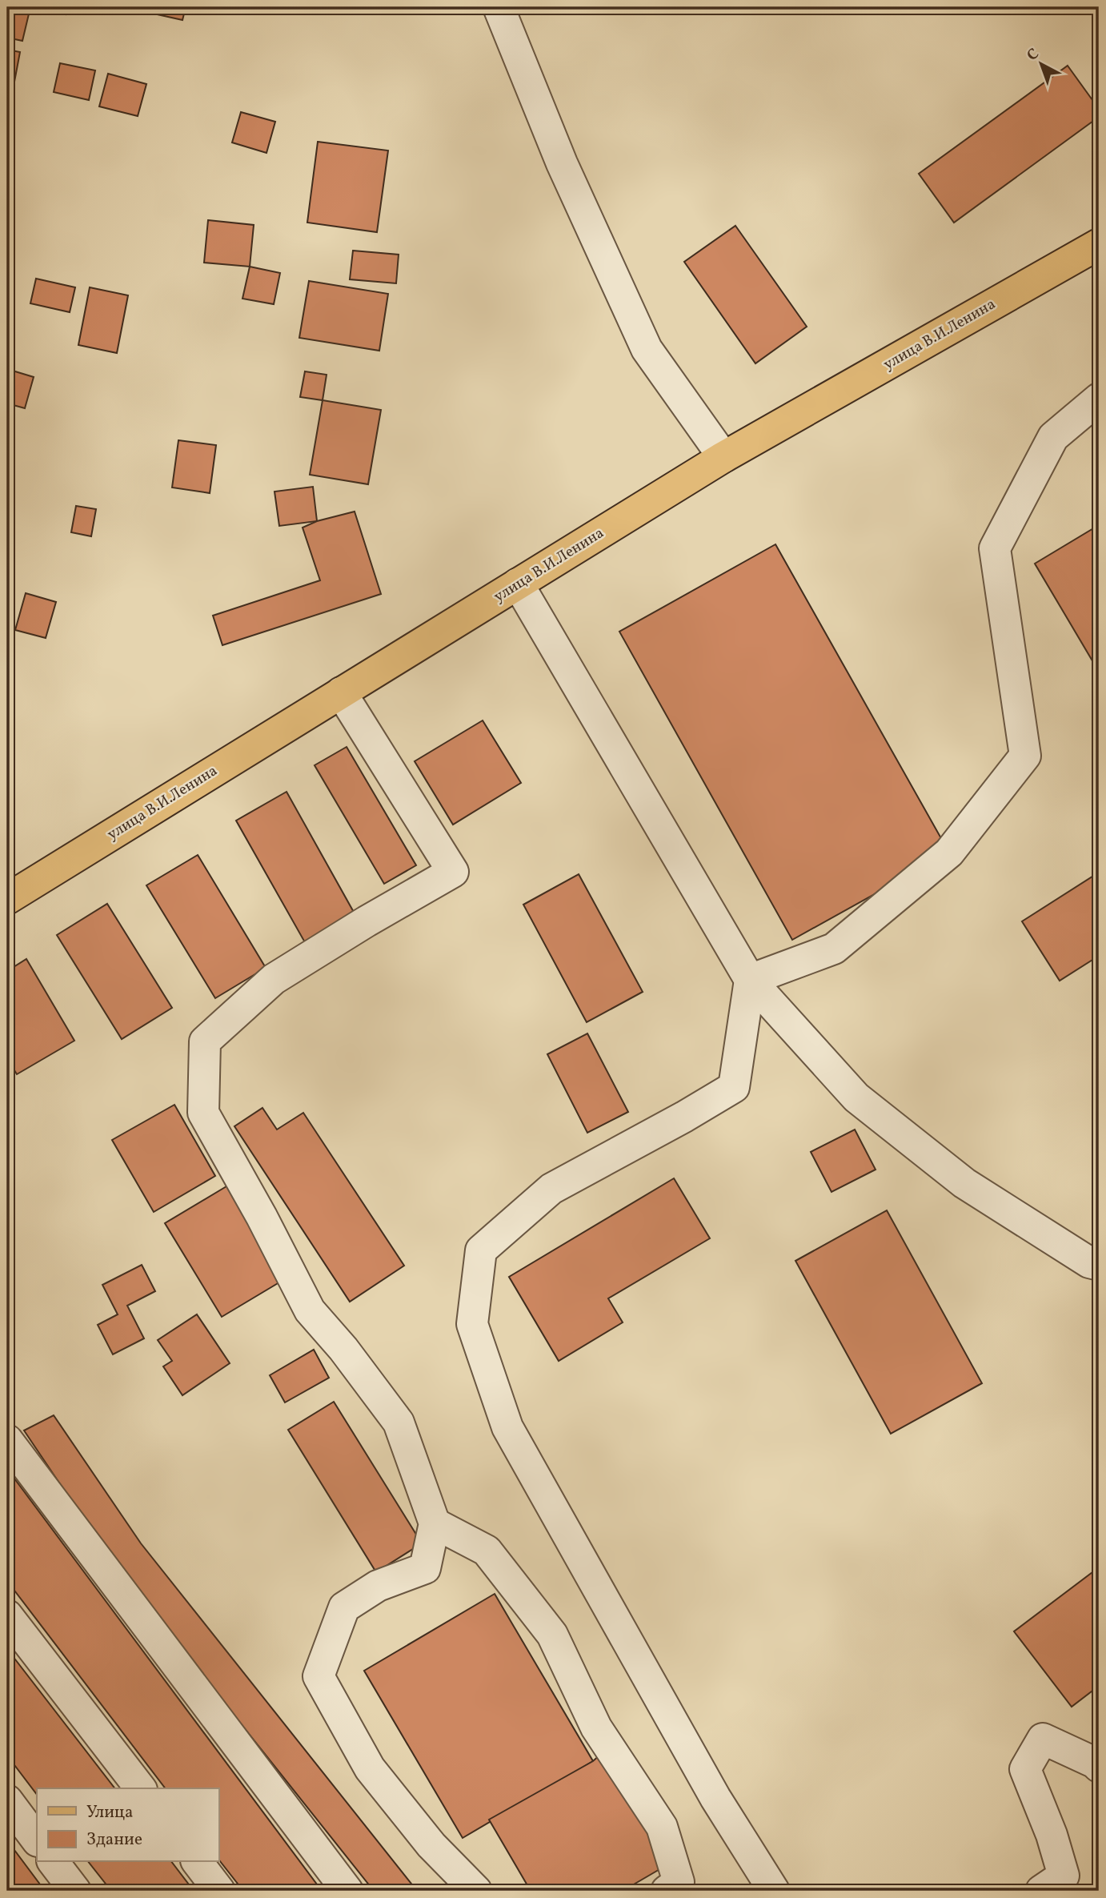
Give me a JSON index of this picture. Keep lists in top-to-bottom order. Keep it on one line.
{"streets":{"main road":["улица В.И.Ленина"]},"legend":["Улица","Здание"],"north":"top left"}
